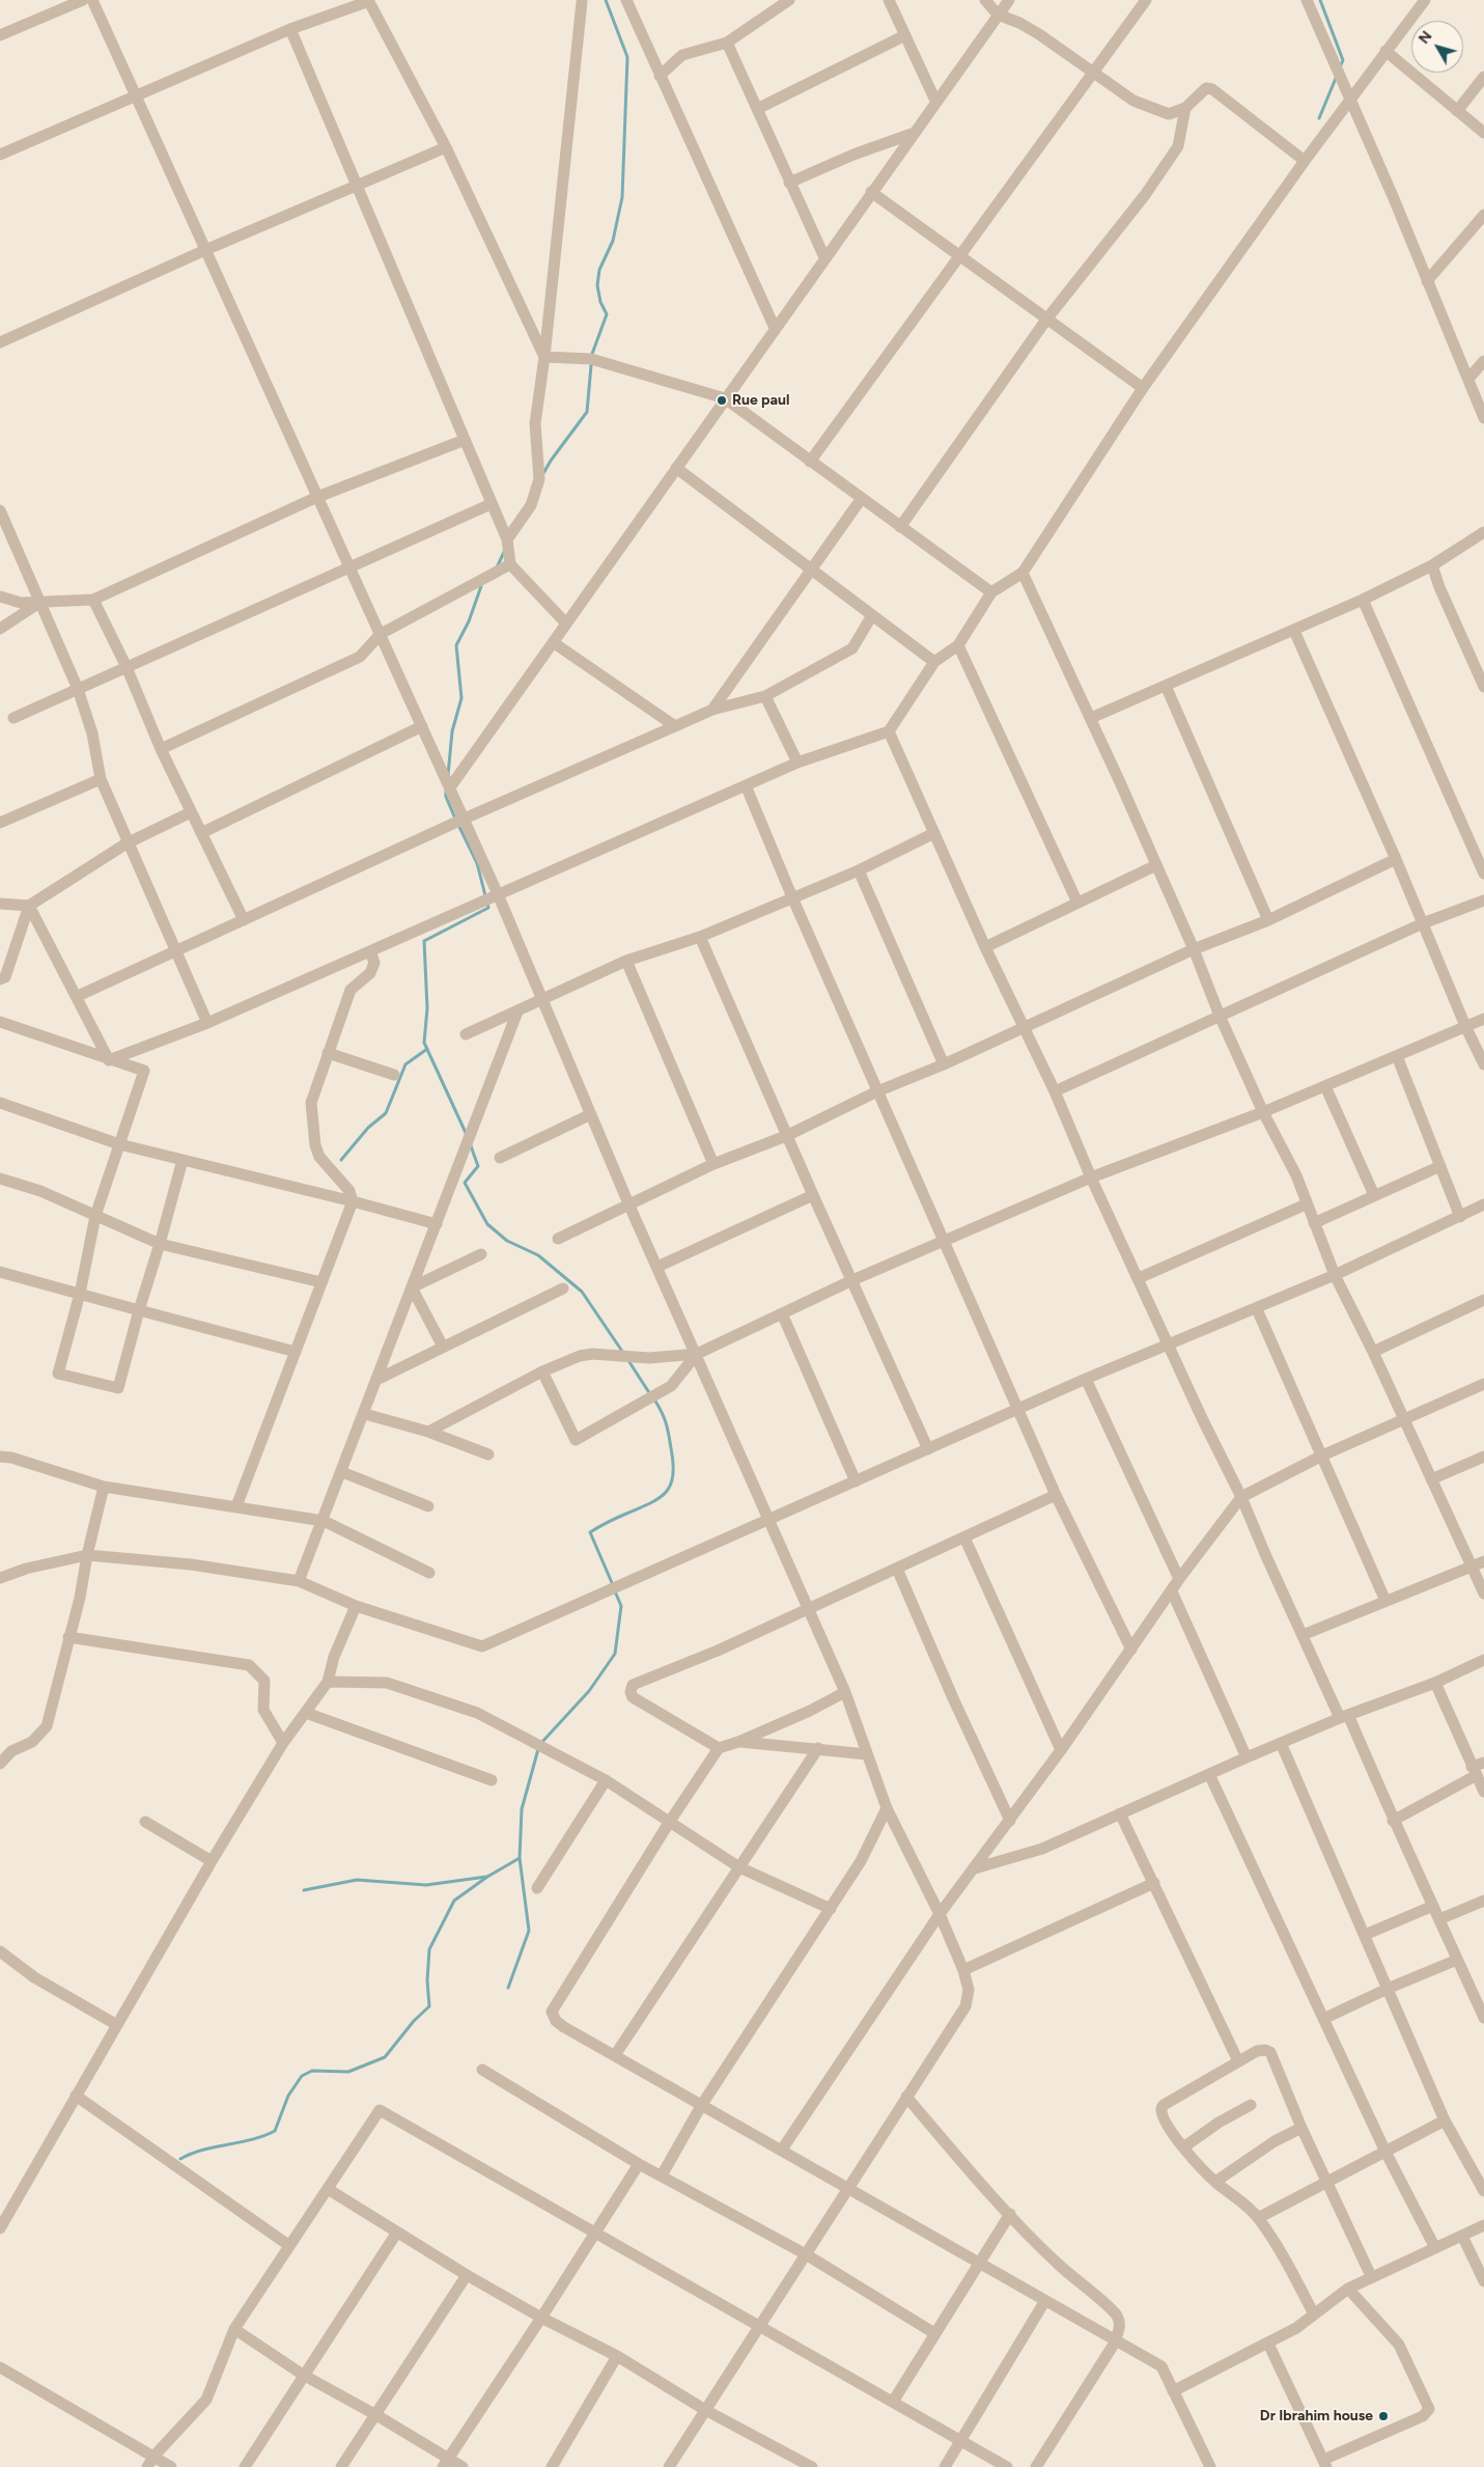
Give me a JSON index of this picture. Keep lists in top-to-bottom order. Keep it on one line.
{"places":["Rue paul","Dr Ibrahim house"],"north":"top left"}
